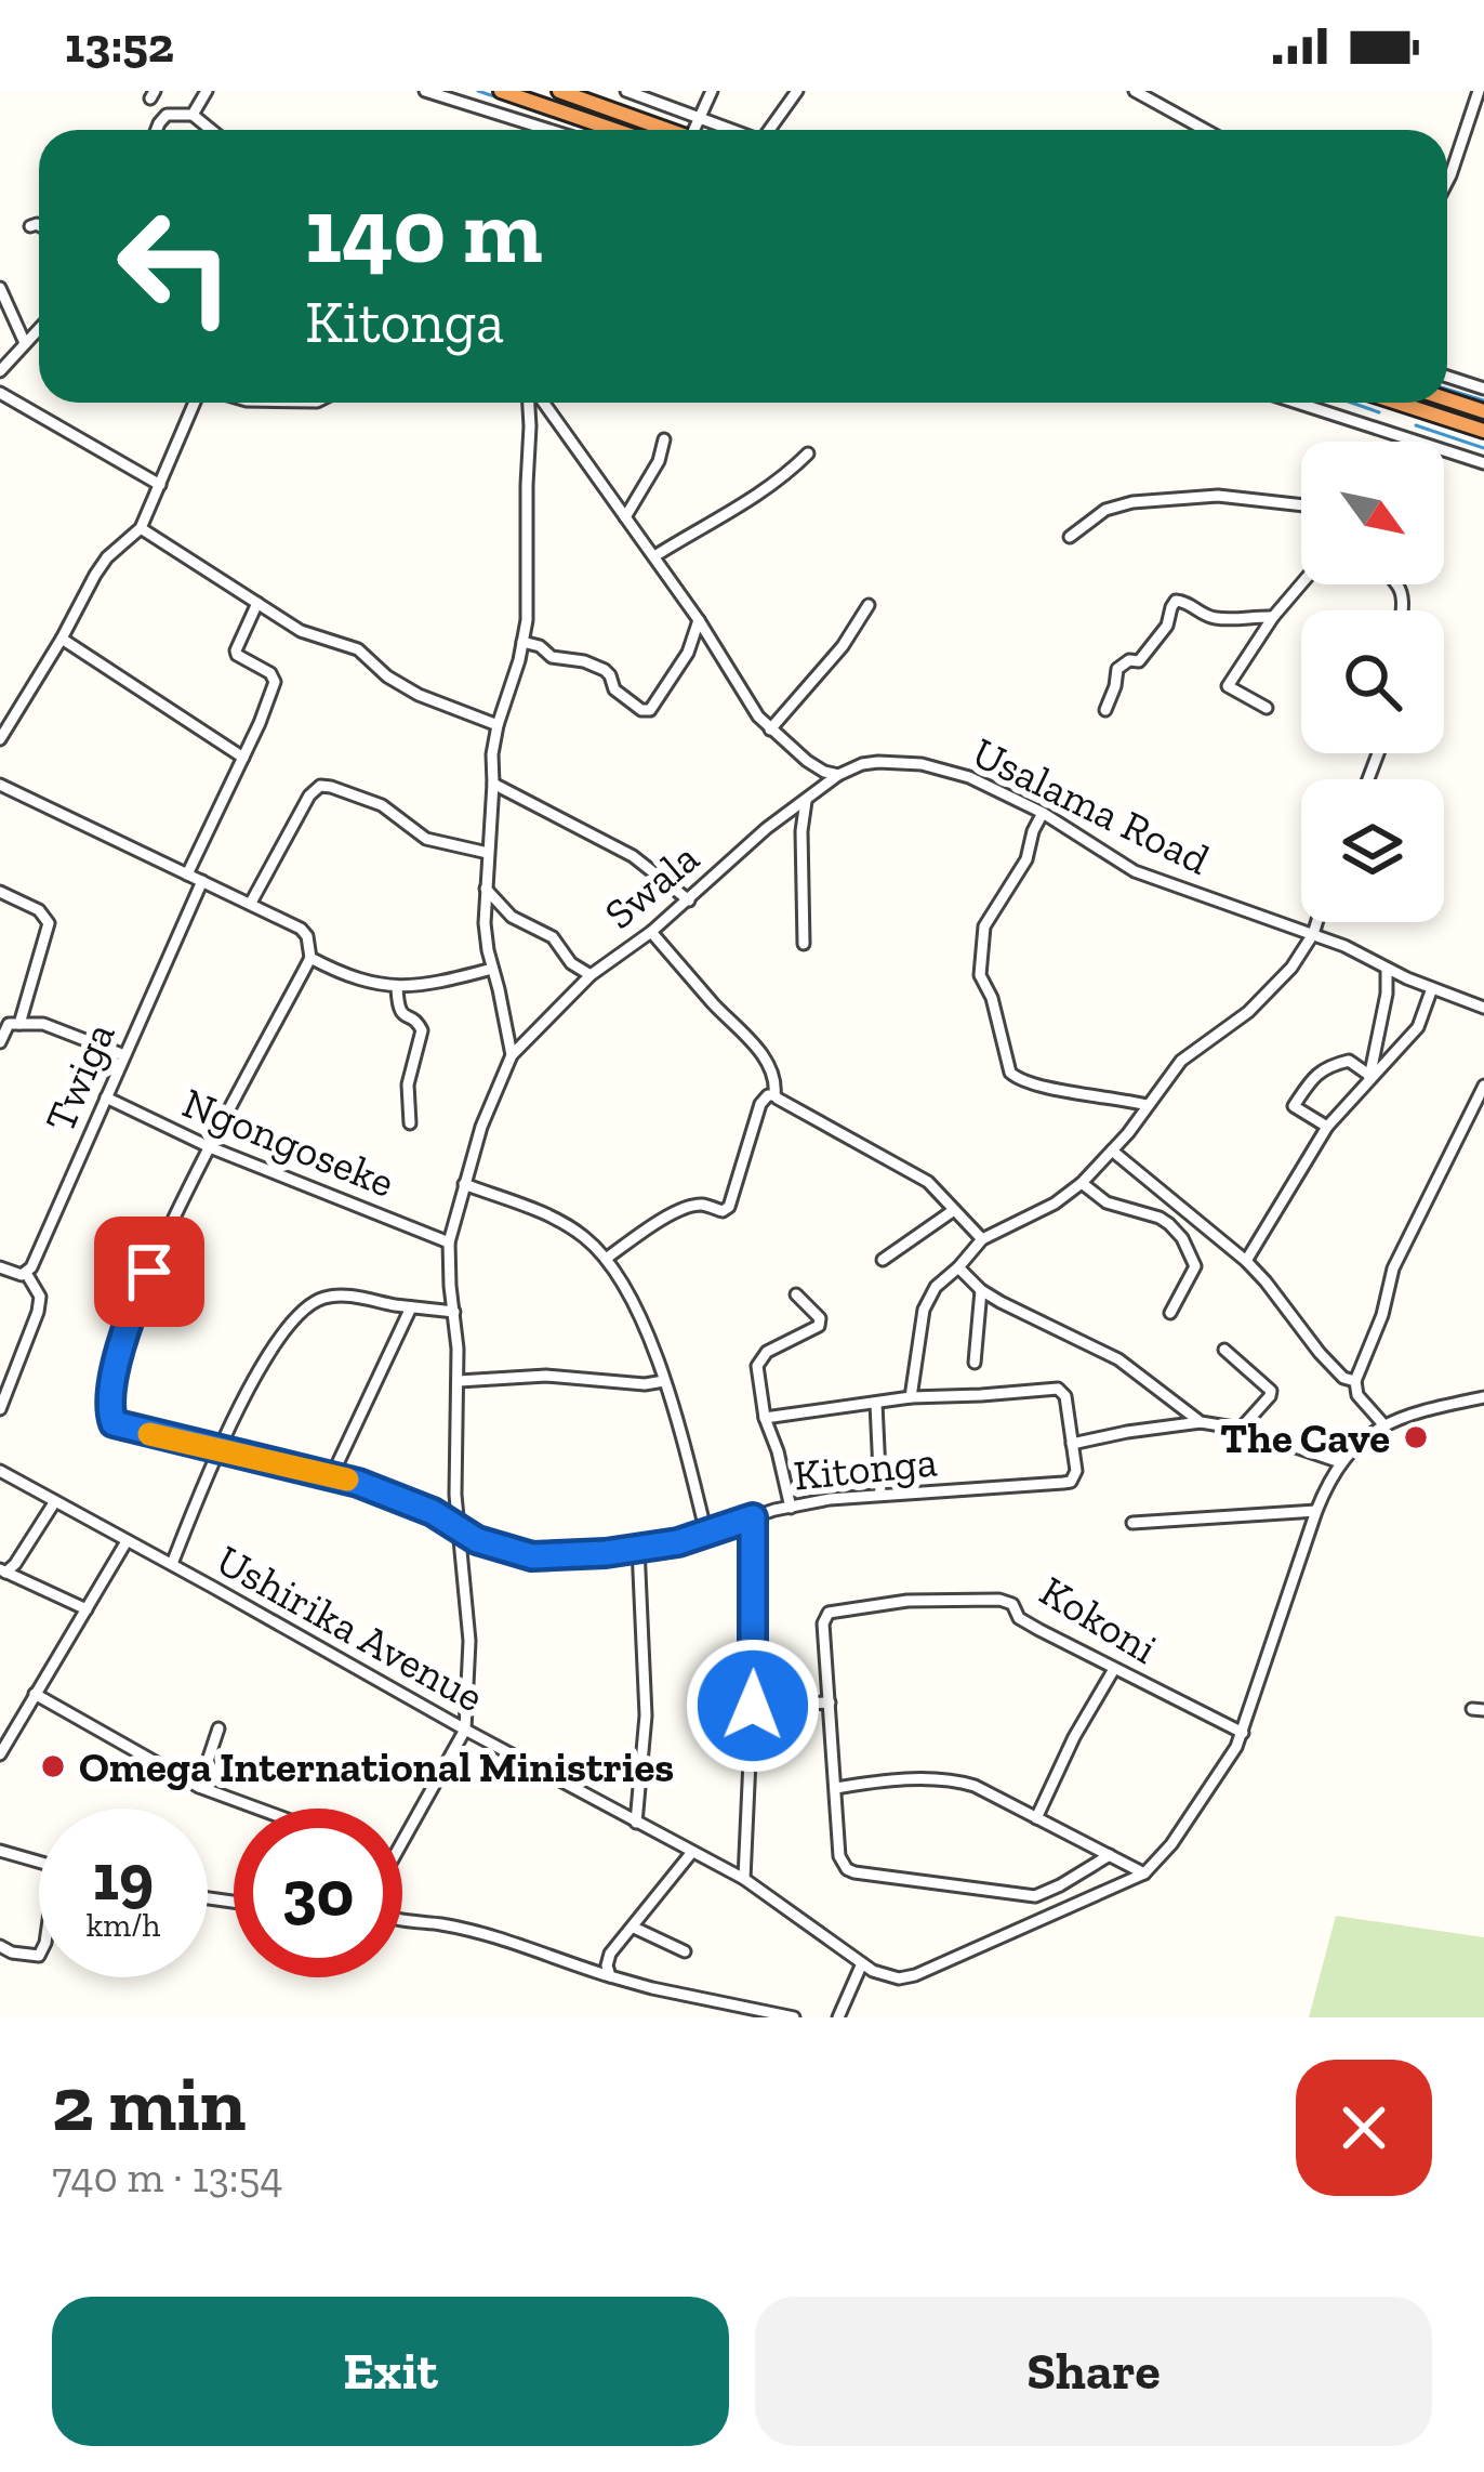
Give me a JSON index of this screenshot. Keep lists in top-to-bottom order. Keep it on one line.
{"streets":{"street":["Usalama Road","Swala","Twiga","Ngongoseke","Kitonga","Kokoni","Ushirika Avenue"]},"crossings":[["Usalama Road","Swala"],["Twiga","Ngongoseke"],["Ngongoseke","Kitonga"]],"places":["The Cave","Omega International Ministries"],"north":"bottom right","page":{"status":"13:52","turn":["140 m","Kitonga"],"speed":"19 km/h","limit":"30","heading":["2 min","740 m · 13:54"],"buttons":["Exit","Share"]}}
